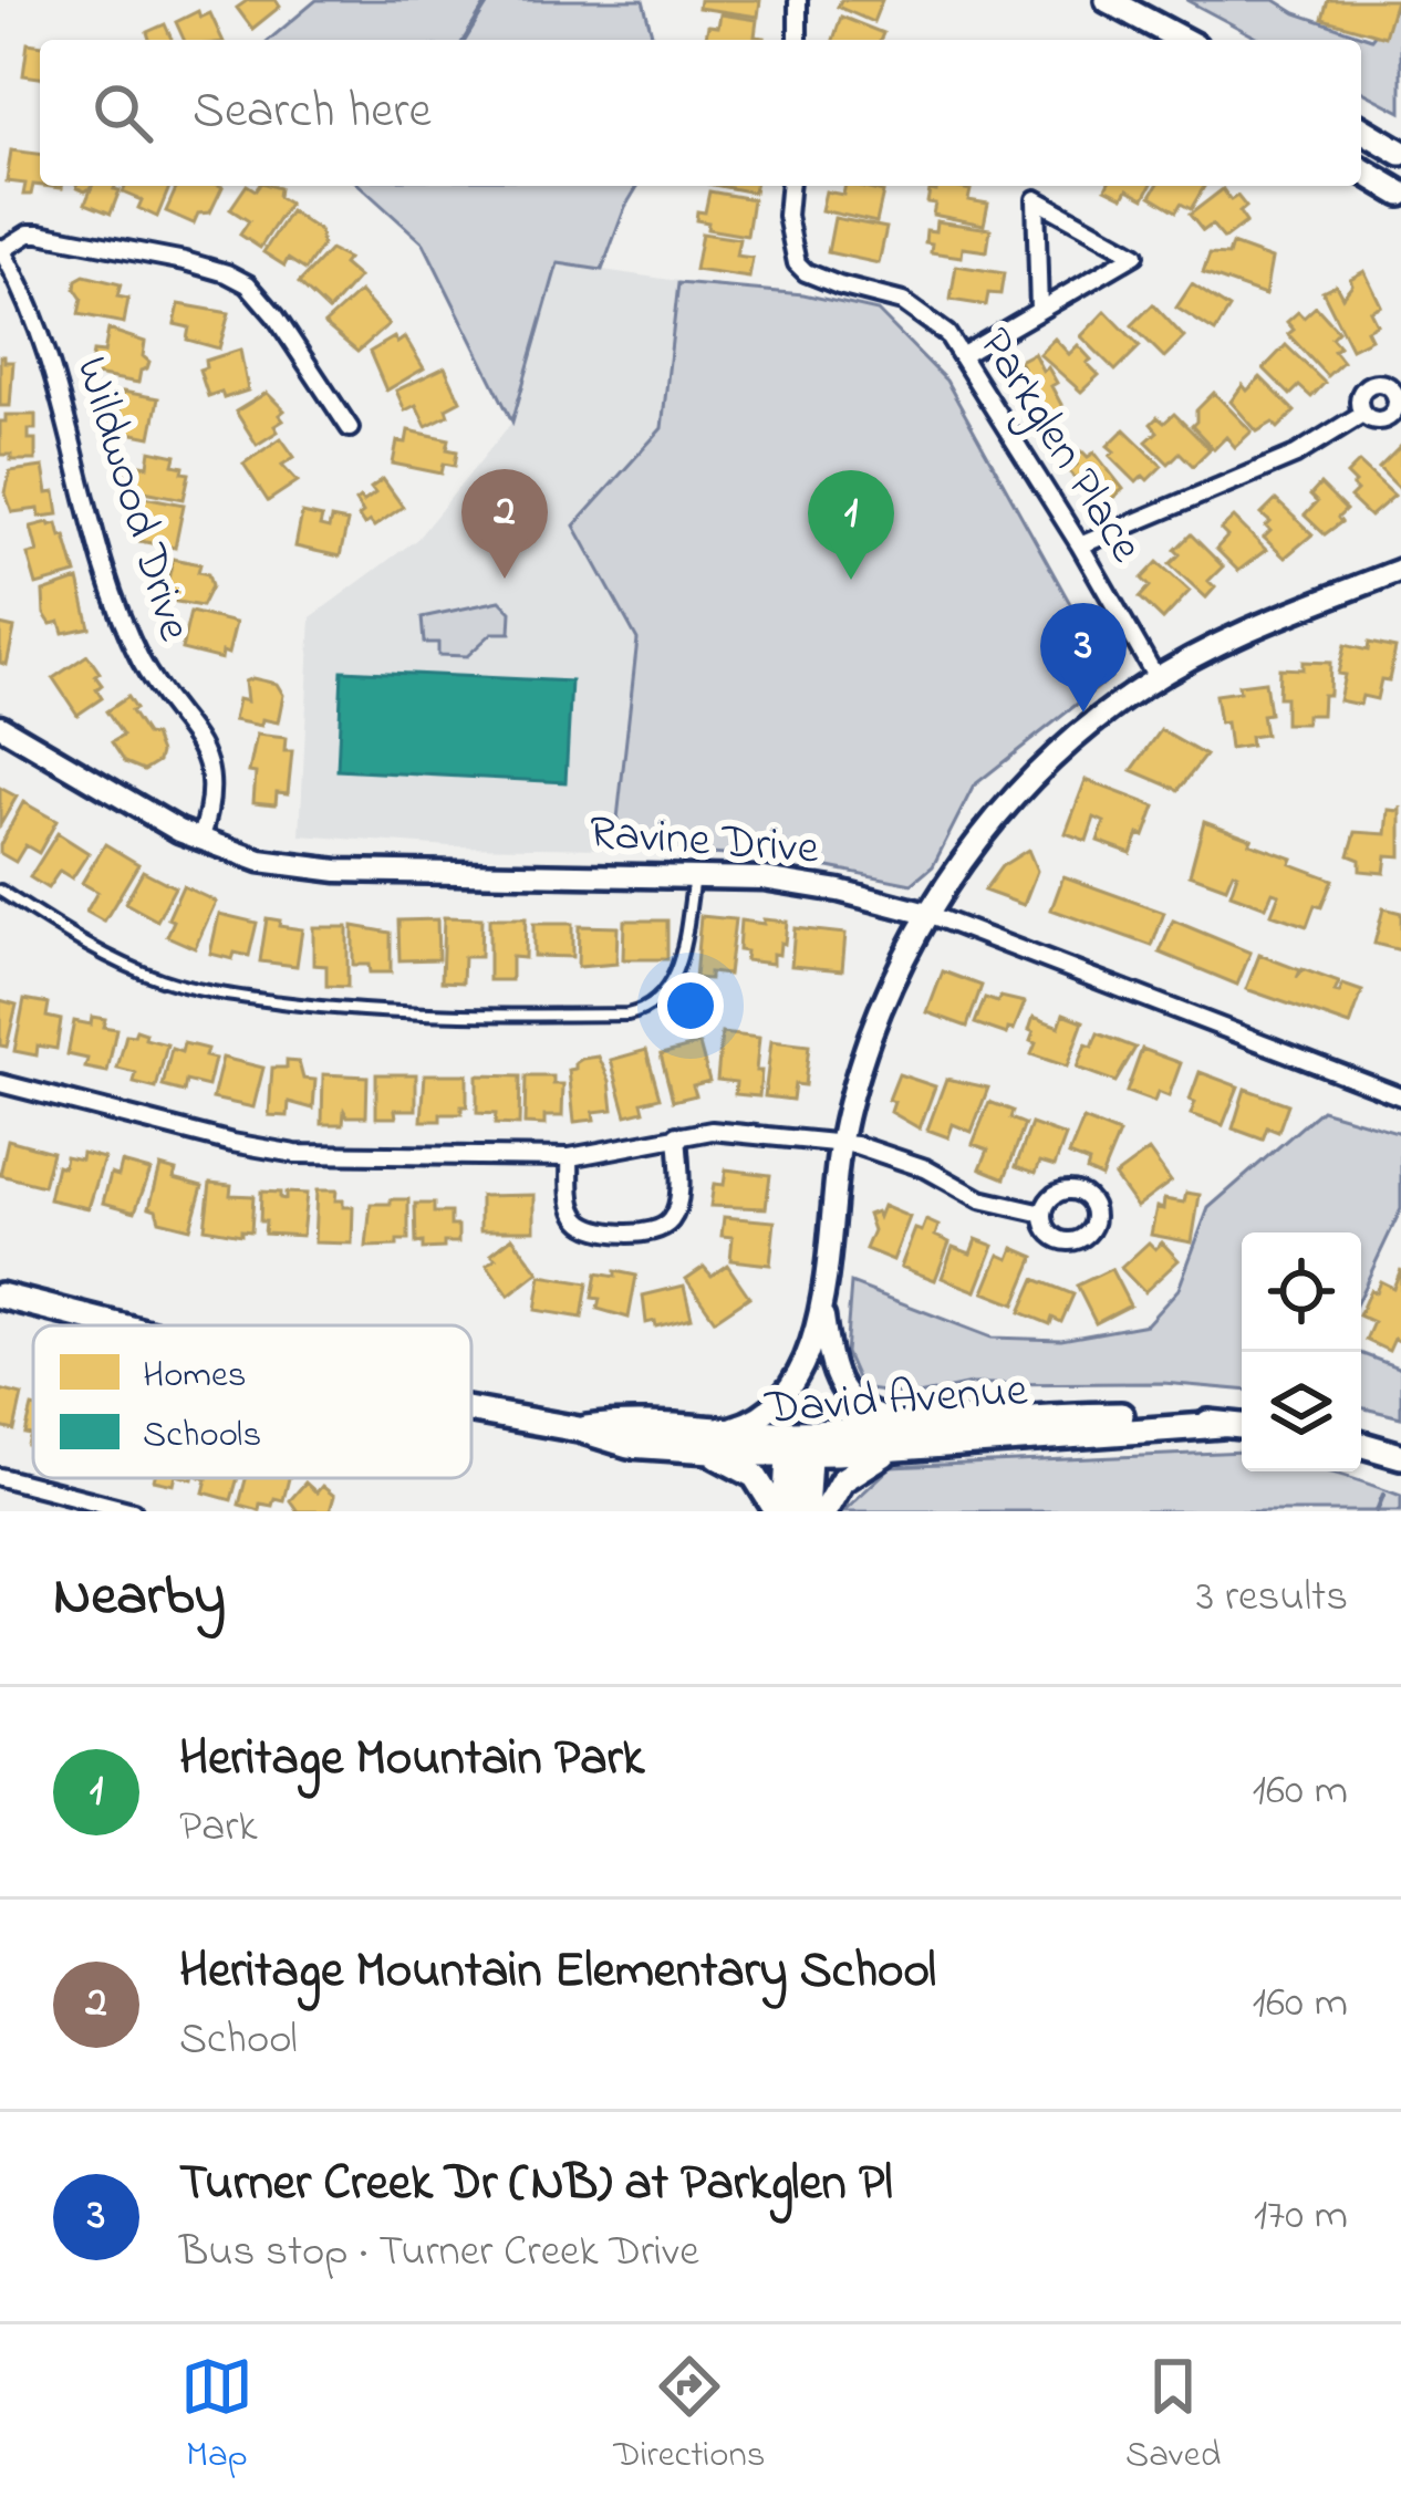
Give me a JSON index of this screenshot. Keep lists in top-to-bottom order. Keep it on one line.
{"streets":{"main road":["David Avenue"],"street":["Parkglen Place","Wildwood Drive","Ravine Drive"]},"crossings":[["Wildwood Drive","Ravine Drive"]],"legend":["Homes","Schools"],"page":{"search":"Search here","pins":["2","1","3"],"heading":["Nearby","3 results"],"list":[{"mark":"1","name":"Heritage Mountain Park","note":"Park","value":"160 m"},{"mark":"2","name":"Heritage Mountain Elementary School","note":"School","value":"160 m"},{"mark":"3","name":"Turner Creek Dr (NB) at Parkglen Pl","note":"Bus stop · Turner Creek Drive","value":"170 m"}],"nav":["Map","Directions","Saved"]}}
